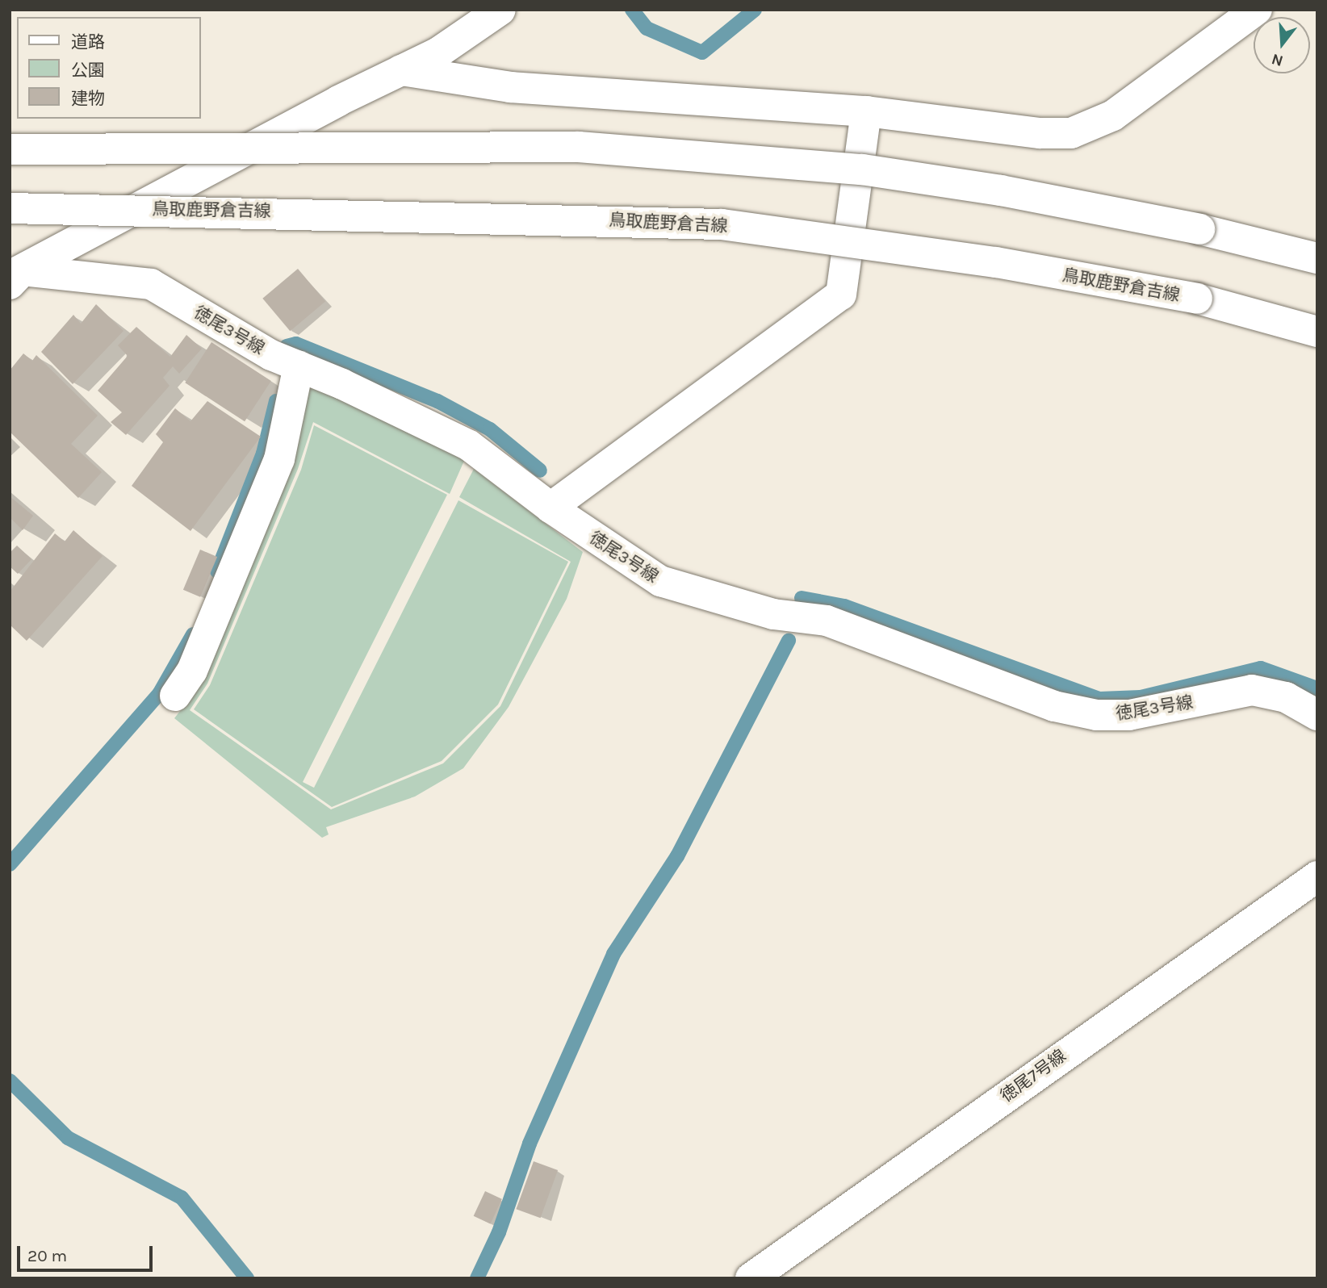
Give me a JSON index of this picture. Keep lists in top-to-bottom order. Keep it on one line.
{"streets":{"street":["鳥取鹿野倉吉線","徳尾3号線","徳尾7号線"]},"legend":["道路","公園","建物"],"scale_bar":"20 m","north":"bottom"}
